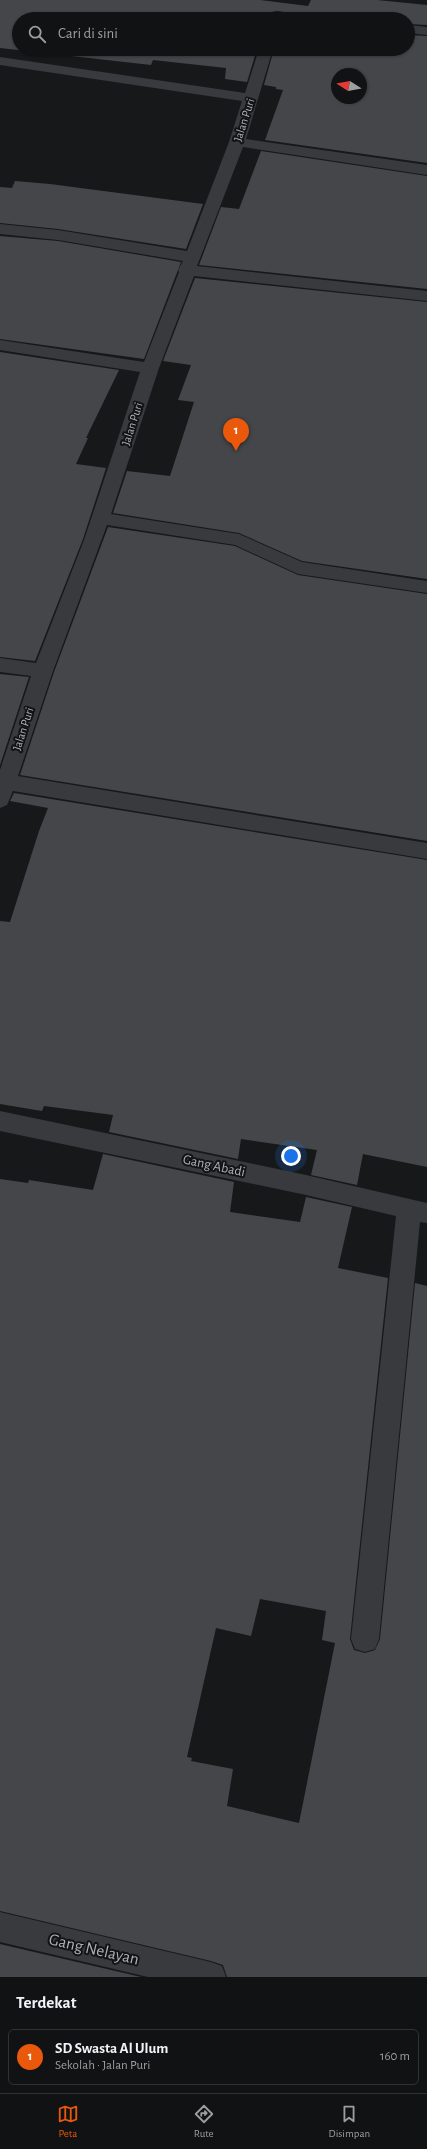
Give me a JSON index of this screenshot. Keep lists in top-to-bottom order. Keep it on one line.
{"streets":{"street":["Jalan Puri","Gang Abadi","Gang Nelayan"]},"north":"left","page":{"search":"Cari di sini","pins":"1","heading":"Terdekat","list":[{"mark":"1","name":"SD Swasta Al Ulum","note":"Sekolah · Jalan Puri","value":"160 m"}],"nav":["Peta","Rute","Disimpan"]}}
